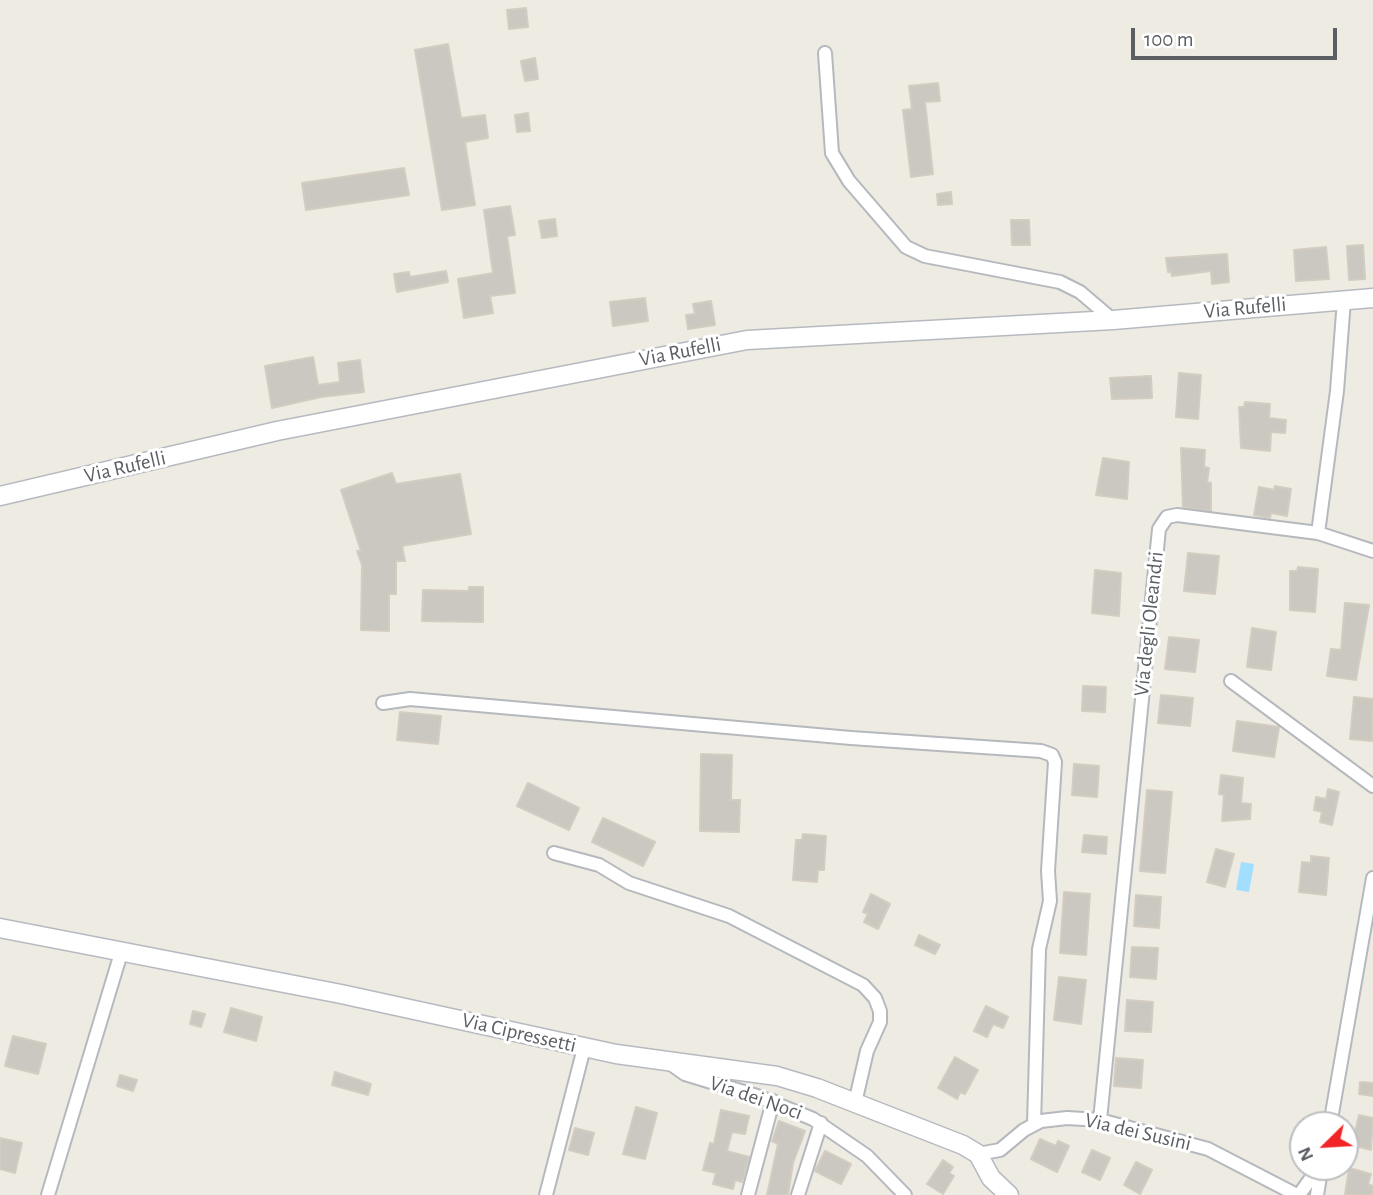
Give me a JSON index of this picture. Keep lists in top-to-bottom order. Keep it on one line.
{"streets":{"street":["Via Rufelli","Via degli Oleandri","Via Cipressetti","Via dei Noci","Via dei Susini"]},"crossings":[["Via degli Oleandri","Via dei Susini"],["Via Cipressetti","Via dei Noci"],["Via Cipressetti","Via dei Susini"]],"scale_bar":"100 m","north":"bottom left"}
